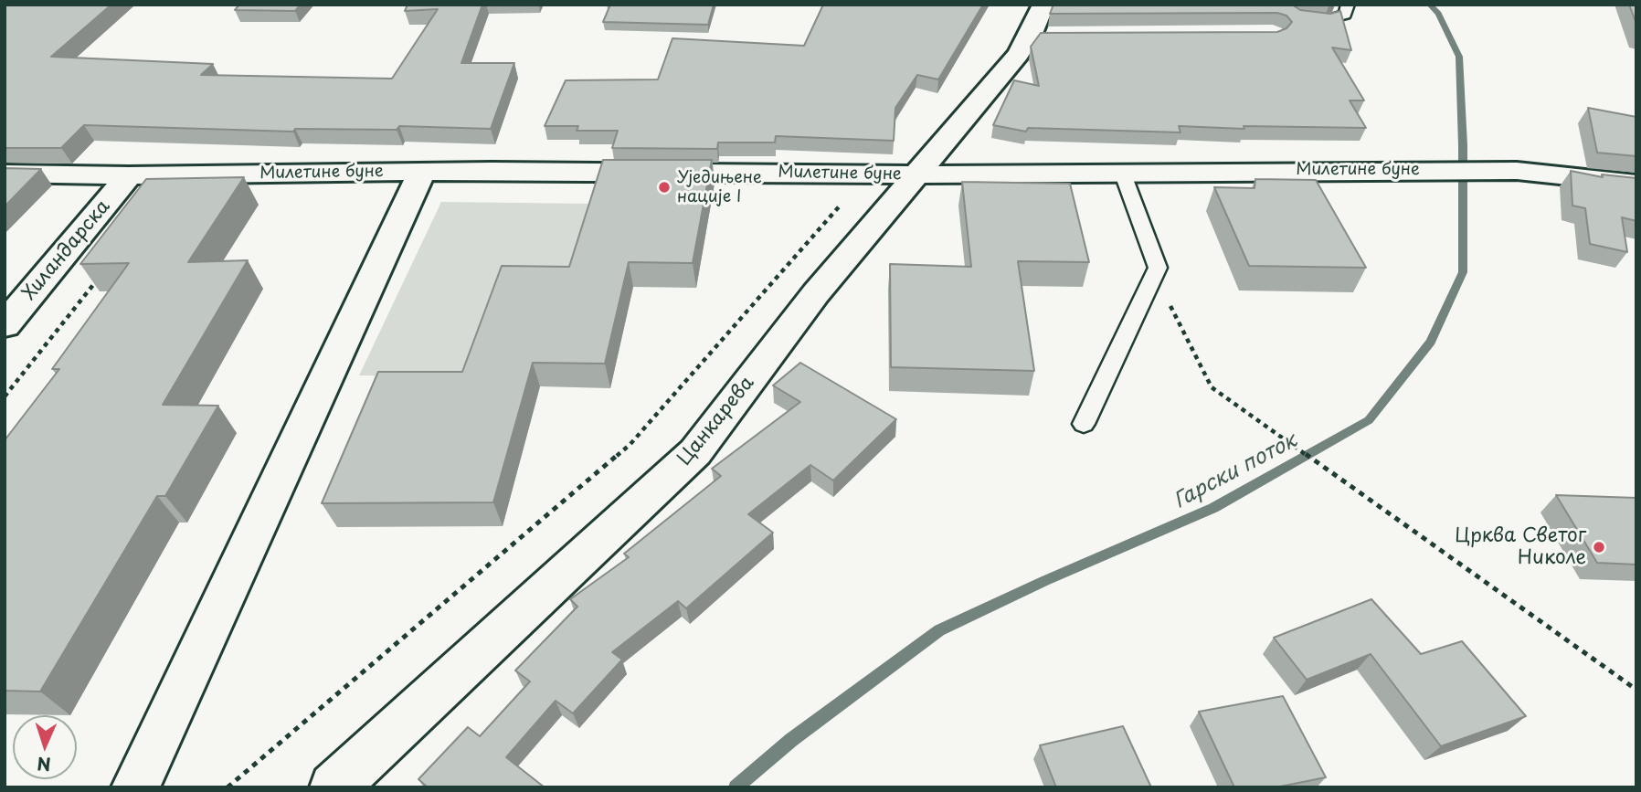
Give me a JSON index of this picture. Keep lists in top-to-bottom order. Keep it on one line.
{"streets":{"street":["Милетине буне","Хиландарска","Цанкарева"]},"crossings":[["Милетине буне","Хиландарска"],["Милетине буне","Цанкарева"]],"water":["Гарски поток"],"places":["Уједињене нације I","Црква Светог Николе"],"north":"bottom"}
